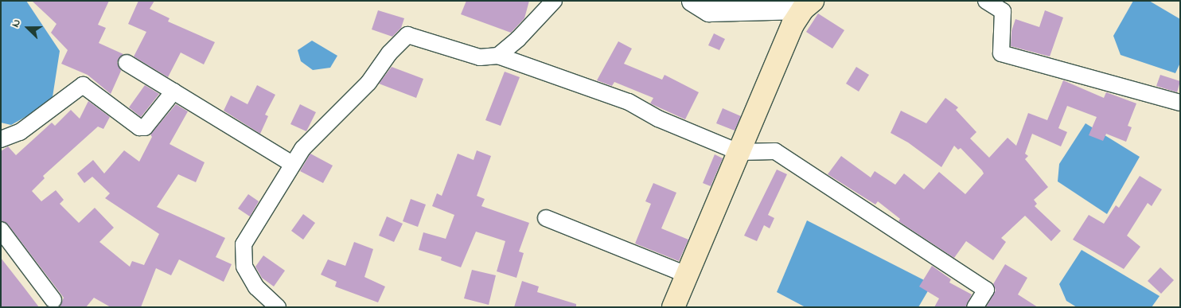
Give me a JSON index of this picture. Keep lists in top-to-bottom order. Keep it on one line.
{"north":"left"}
